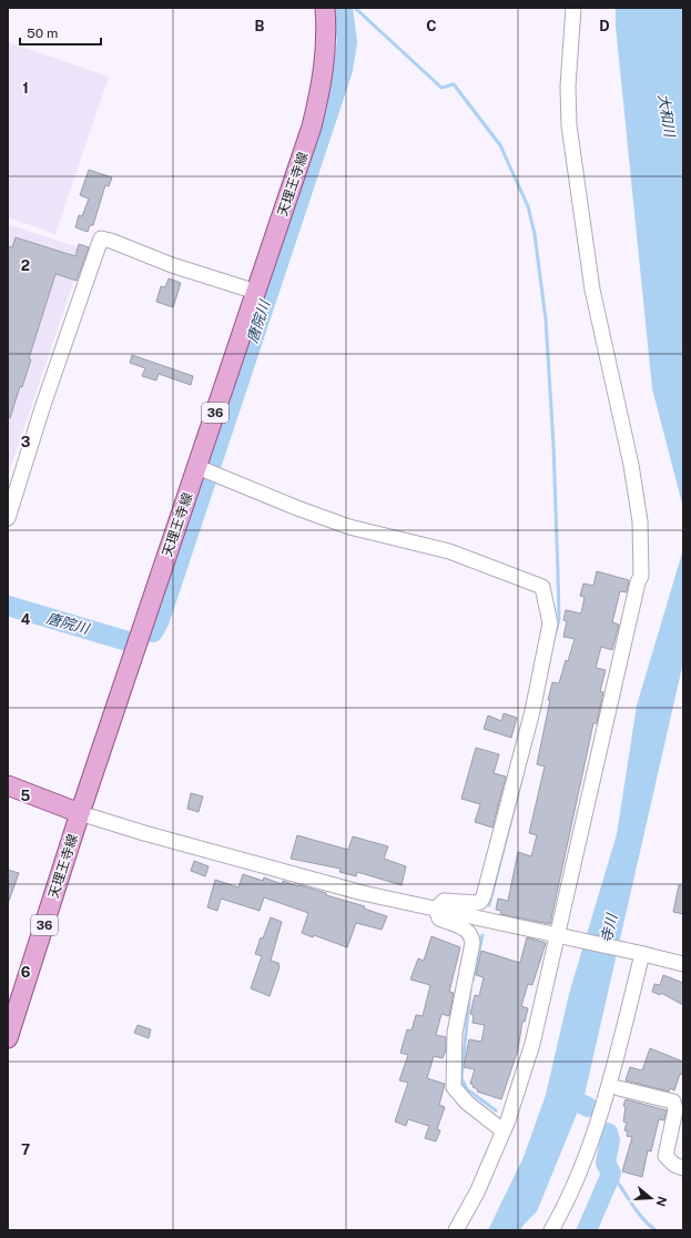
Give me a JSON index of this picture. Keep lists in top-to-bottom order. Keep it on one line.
{"streets":{"main road":["天理王寺線","36"]},"water":["大和川","唐院川","寺川"],"scale_bar":"50 m","north":"right","grid":{"columns":["B","C","D"],"rows":["1","2","3","4","5","6","7"]}}
